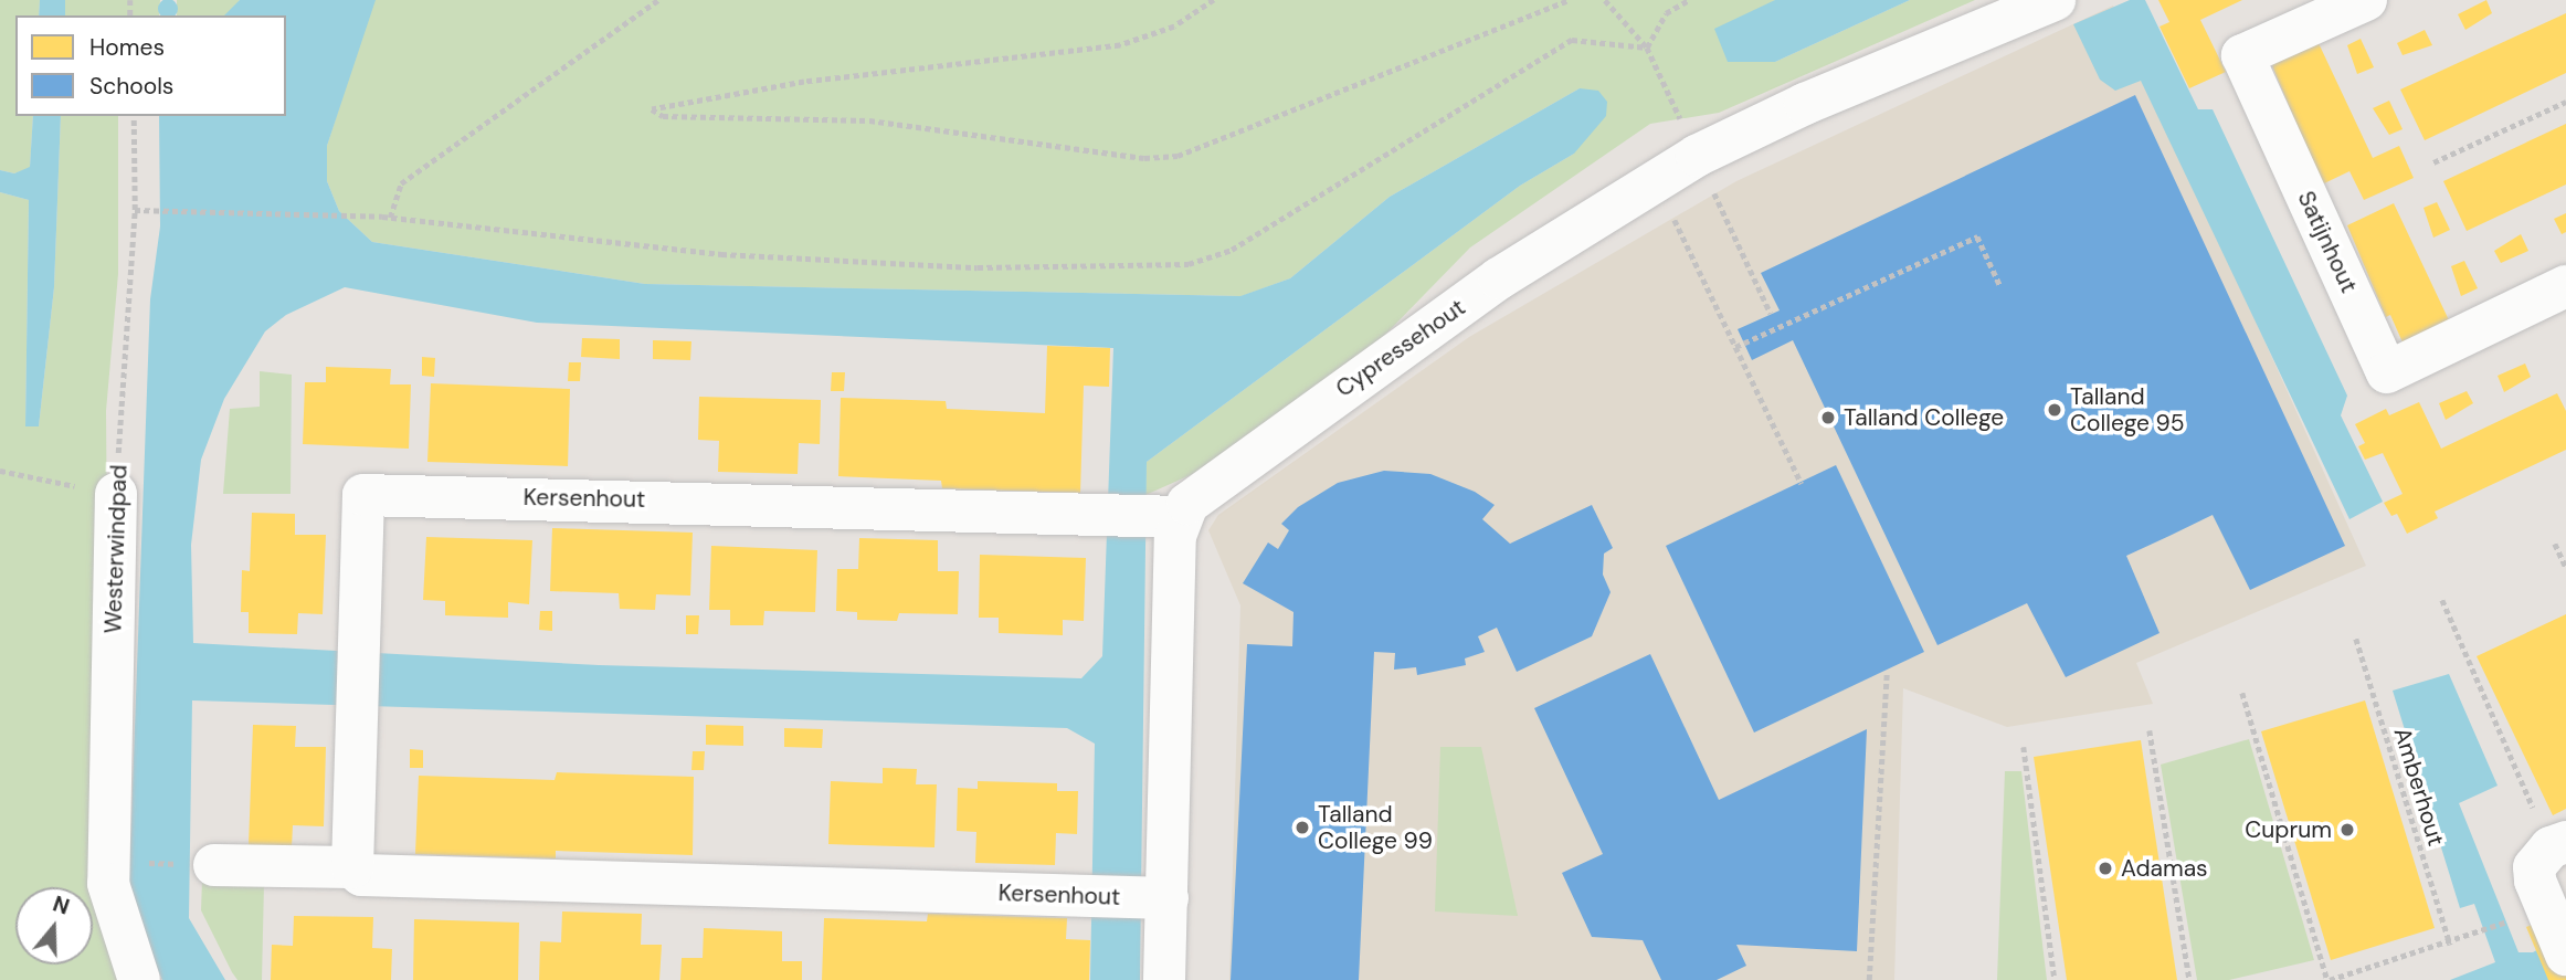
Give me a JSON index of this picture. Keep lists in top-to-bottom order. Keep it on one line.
{"streets":{"street":["Satijnhout","Cypressehout","Kersenhout","Westerwindpad"],"path":["Amberhout"]},"crossings":[["Cypressehout","Kersenhout"]],"places":["Talland College 95","Talland College","Talland College 99","Cuprum","Adamas"],"legend":["Homes","Schools"],"north":"top"}
